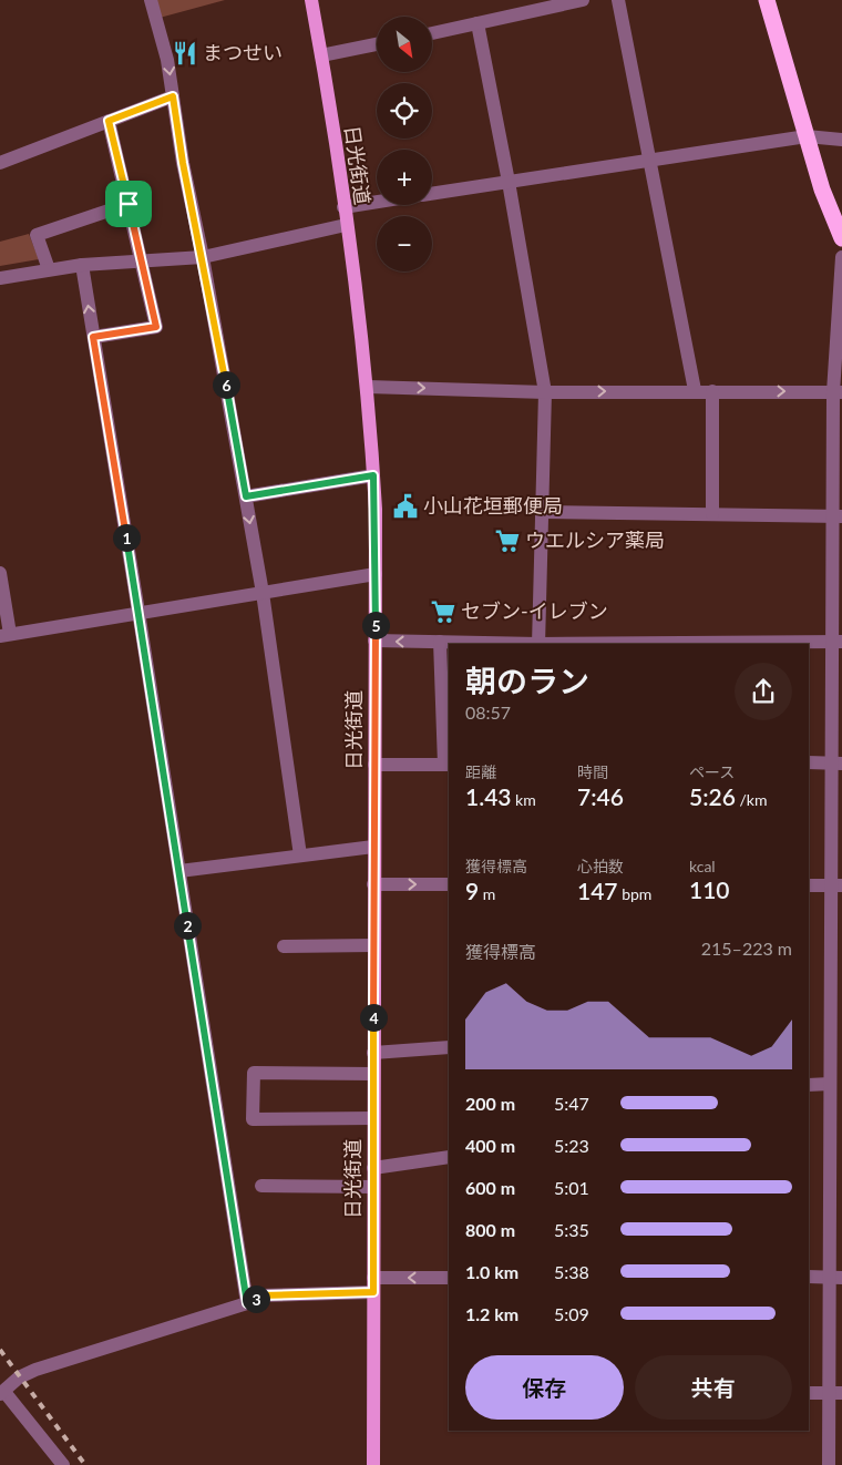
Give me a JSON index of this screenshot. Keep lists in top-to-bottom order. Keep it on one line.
{"streets":{"main road":["日光街道"]},"places":{"restaurant":["まつせい"],"public building":["小山花垣郵便局"],"supermarket":["ウエルシア薬局","セブン-イレブン"]},"north":"bottom right","page":{"map_buttons":["+","−"],"pins":["6","1","5","2","4","3"],"heading":["朝のラン","08:57"],"stats":[["距離","1.43 km"],["時間","7:46"],["ペース","5:26 /km"],["獲得標高","9 m"],["心拍数","147 bpm"],["kcal","110"]],"chart":["獲得標高","215–223 m"],"list":[{"name":"200 m","note":"5:47"},{"name":"400 m","note":"5:23"},{"name":"600 m","note":"5:01"},{"name":"800 m","note":"5:35"},{"name":"1.0 km","note":"5:38"},{"name":"1.2 km","note":"5:09"}],"buttons":["保存","共有"]}}
